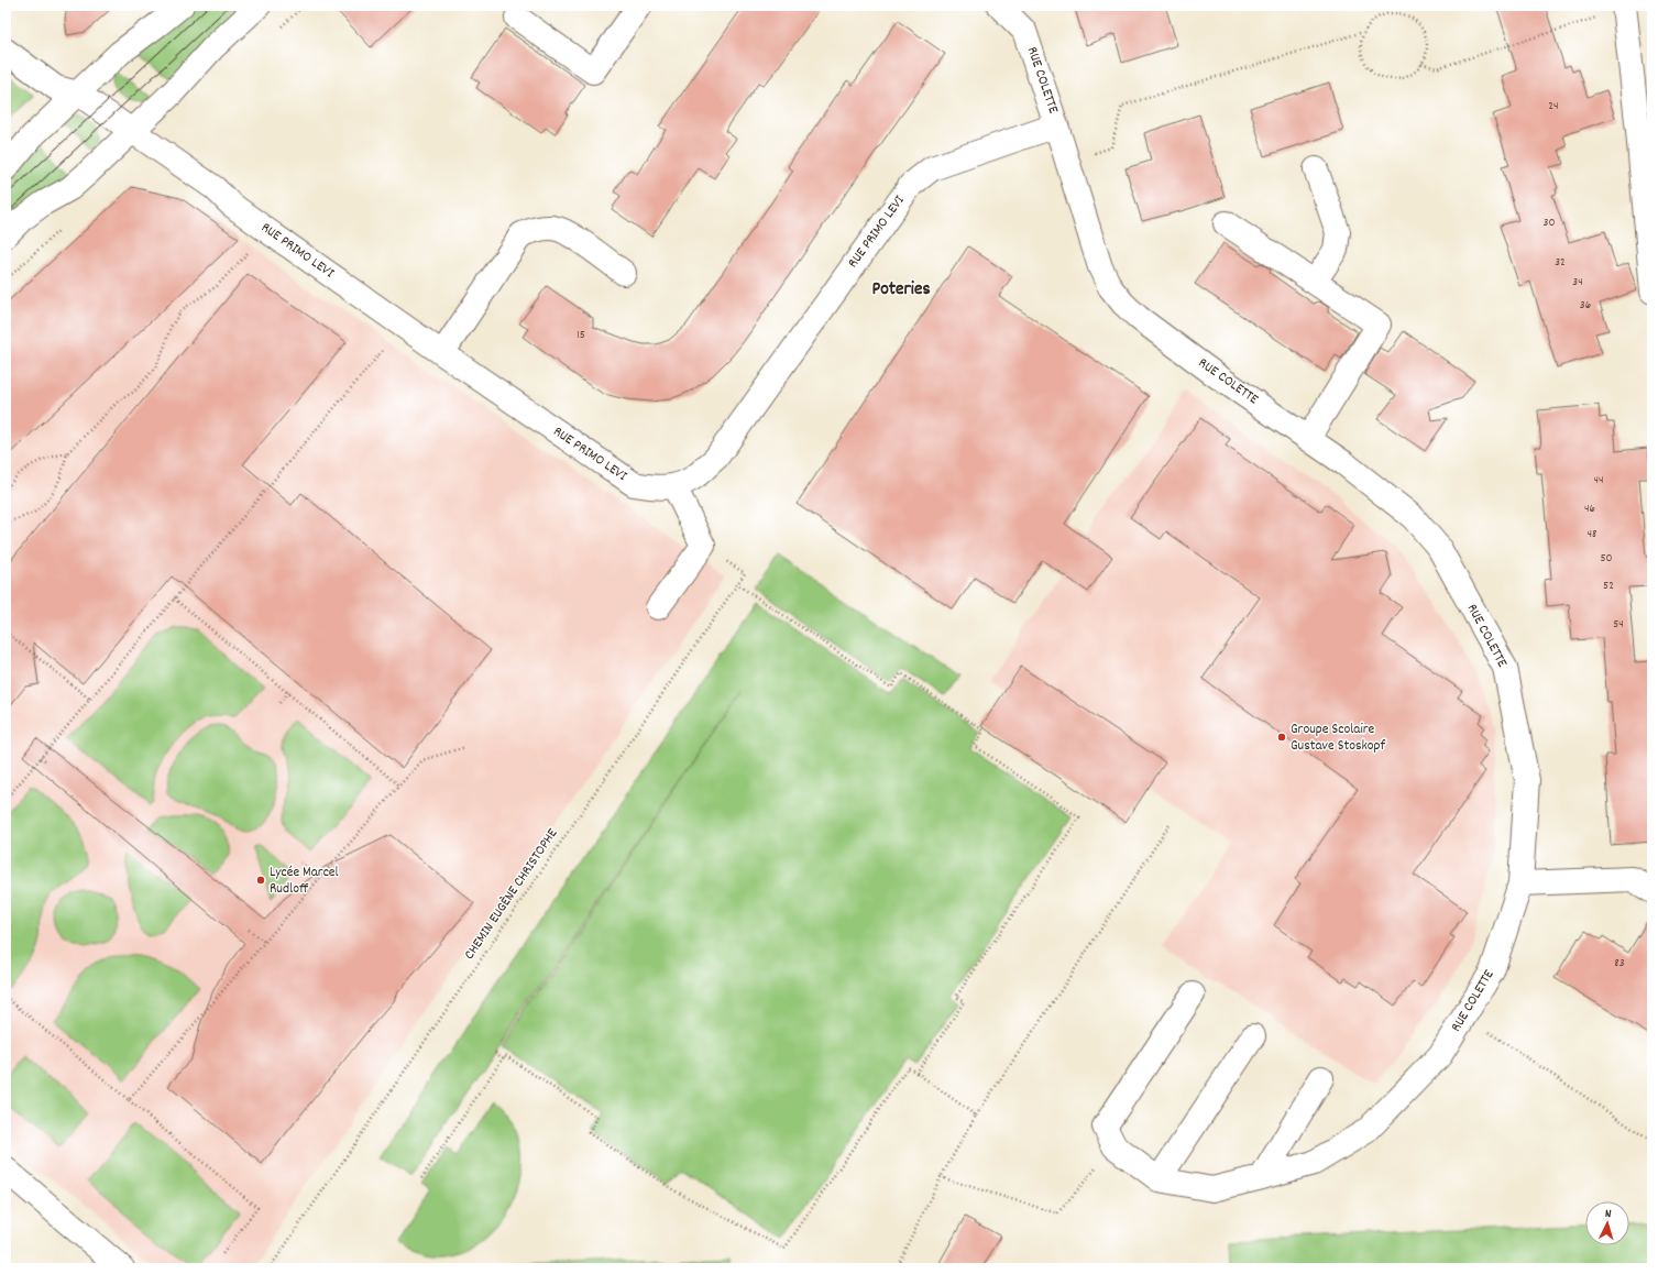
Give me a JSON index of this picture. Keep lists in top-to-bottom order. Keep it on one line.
{"streets":{"street":["RUE COLETTE","RUE PRIMO LEVI"],"path":["CHEMIN EUGÈNE CHRISTOPHE"]},"crossings":[["RUE COLETTE","RUE PRIMO LEVI"]],"districts":["Poteries"],"places":["Groupe Scolaire Gustave Stoskopf","Lycée Marcel Rudloff"],"house_numbers":["24","30","32","34","36","15","44","46","48","50","52","54","83"],"north":"top"}
